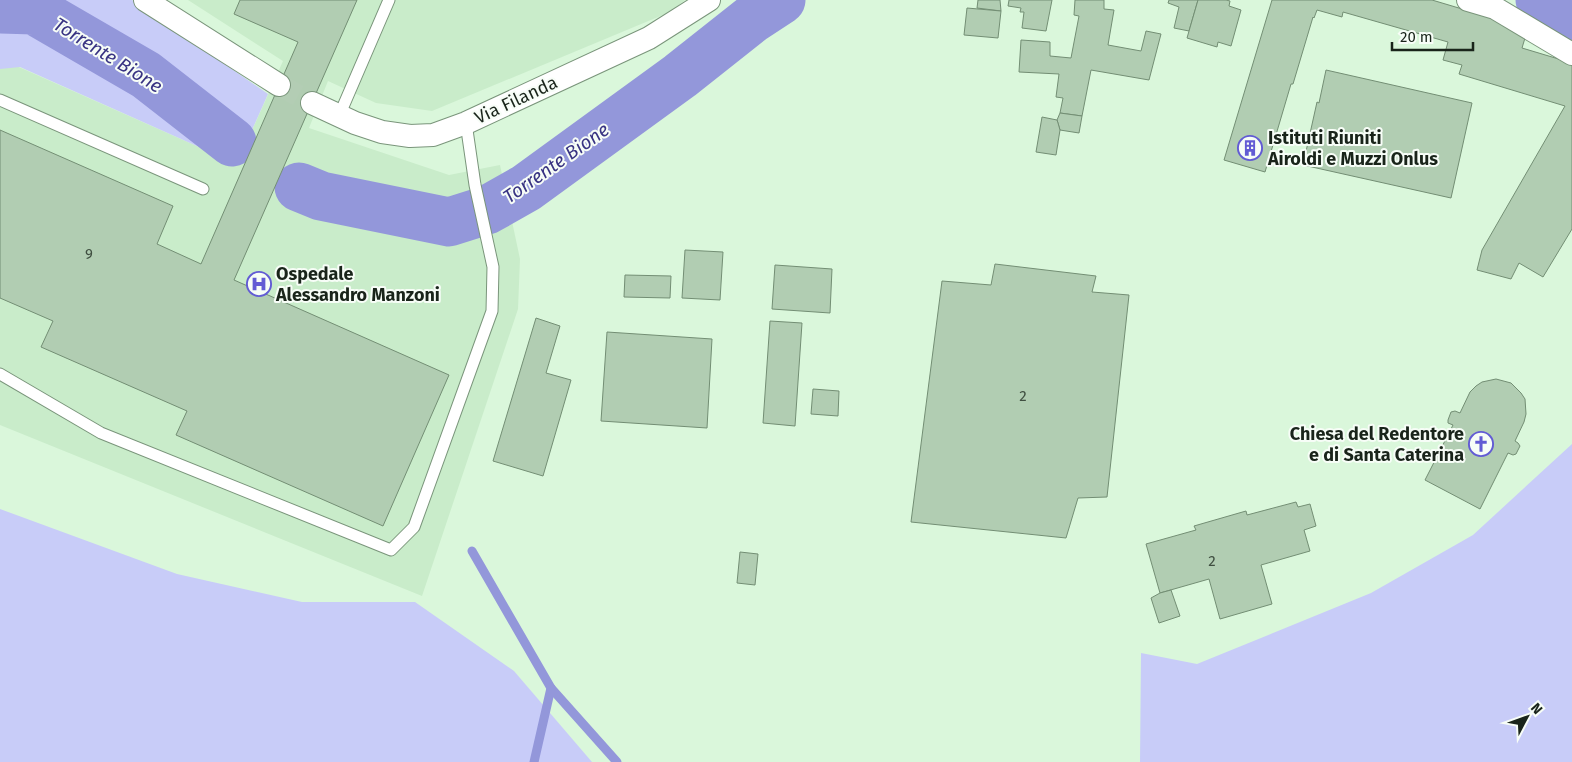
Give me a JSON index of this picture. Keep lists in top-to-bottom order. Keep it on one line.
{"streets":{"street":["Via Filanda"]},"water":["Torrente Bione"],"places":{"building":["Istituti Riuniti Airoldi e Muzzi Onlus"],"hospital":["Ospedale Alessandro Manzoni"],"church":["Chiesa del Redentore e di Santa Caterina"]},"house_numbers":["9","2","2"],"scale_bar":"20 m","north":"top right"}
